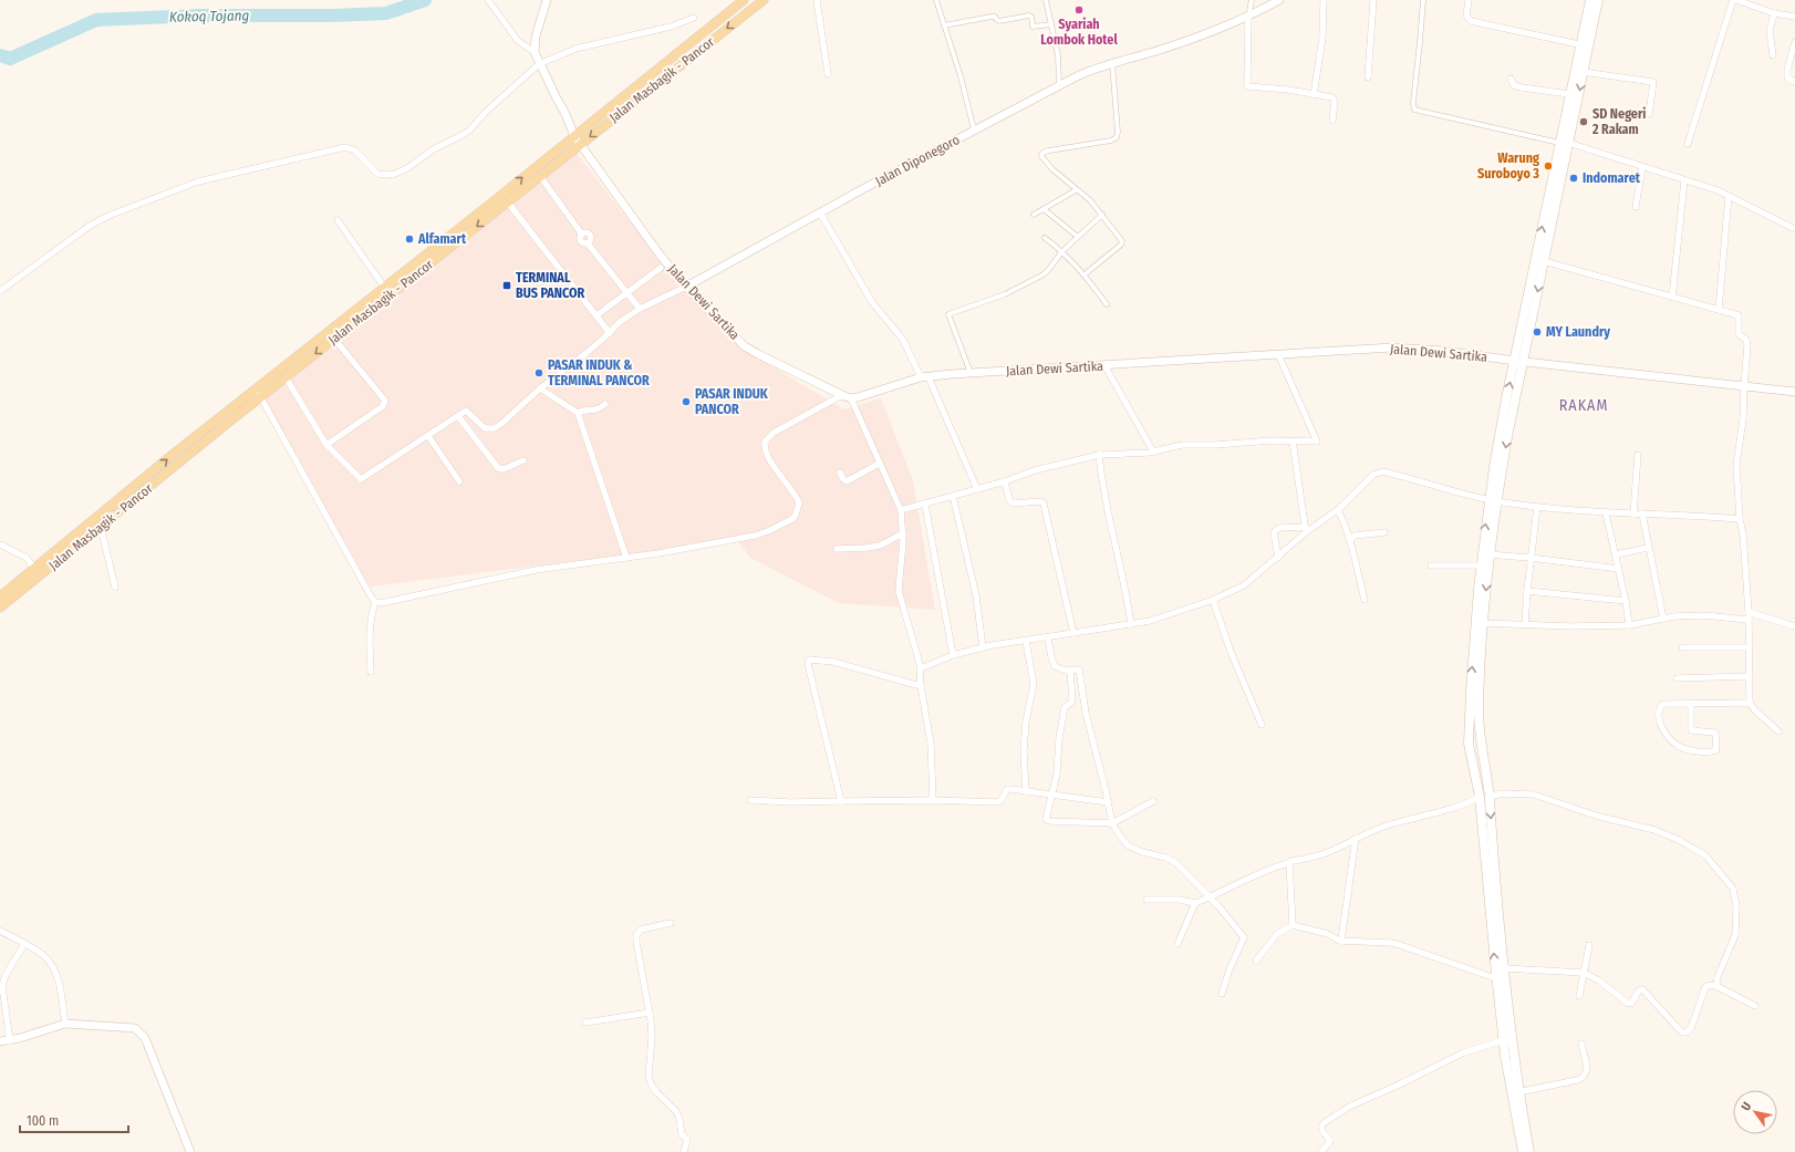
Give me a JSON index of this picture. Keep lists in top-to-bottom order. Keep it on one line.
{"streets":{"main road":["Jalan Masbagik - Pancor"],"street":["Jalan Diponegoro","Jalan Dewi Sartika"]},"crossings":[["Jalan Masbagik - Pancor","Jalan Dewi Sartika"],["Jalan Diponegoro","Jalan Dewi Sartika"]],"districts":["RAKAM"],"water":["Kokoq Tojang"],"places":{"other":["Syariah Lombok Hotel","SD Negeri 2 Rakam","Warung Suroboyo 3","Indomaret","Alfamart","MY Laundry","PASAR INDUK & TERMINAL PANCOR","PASAR INDUK PANCOR"],"transit":["TERMINAL BUS PANCOR"]},"scale_bar":"100 m","north":"top left"}
